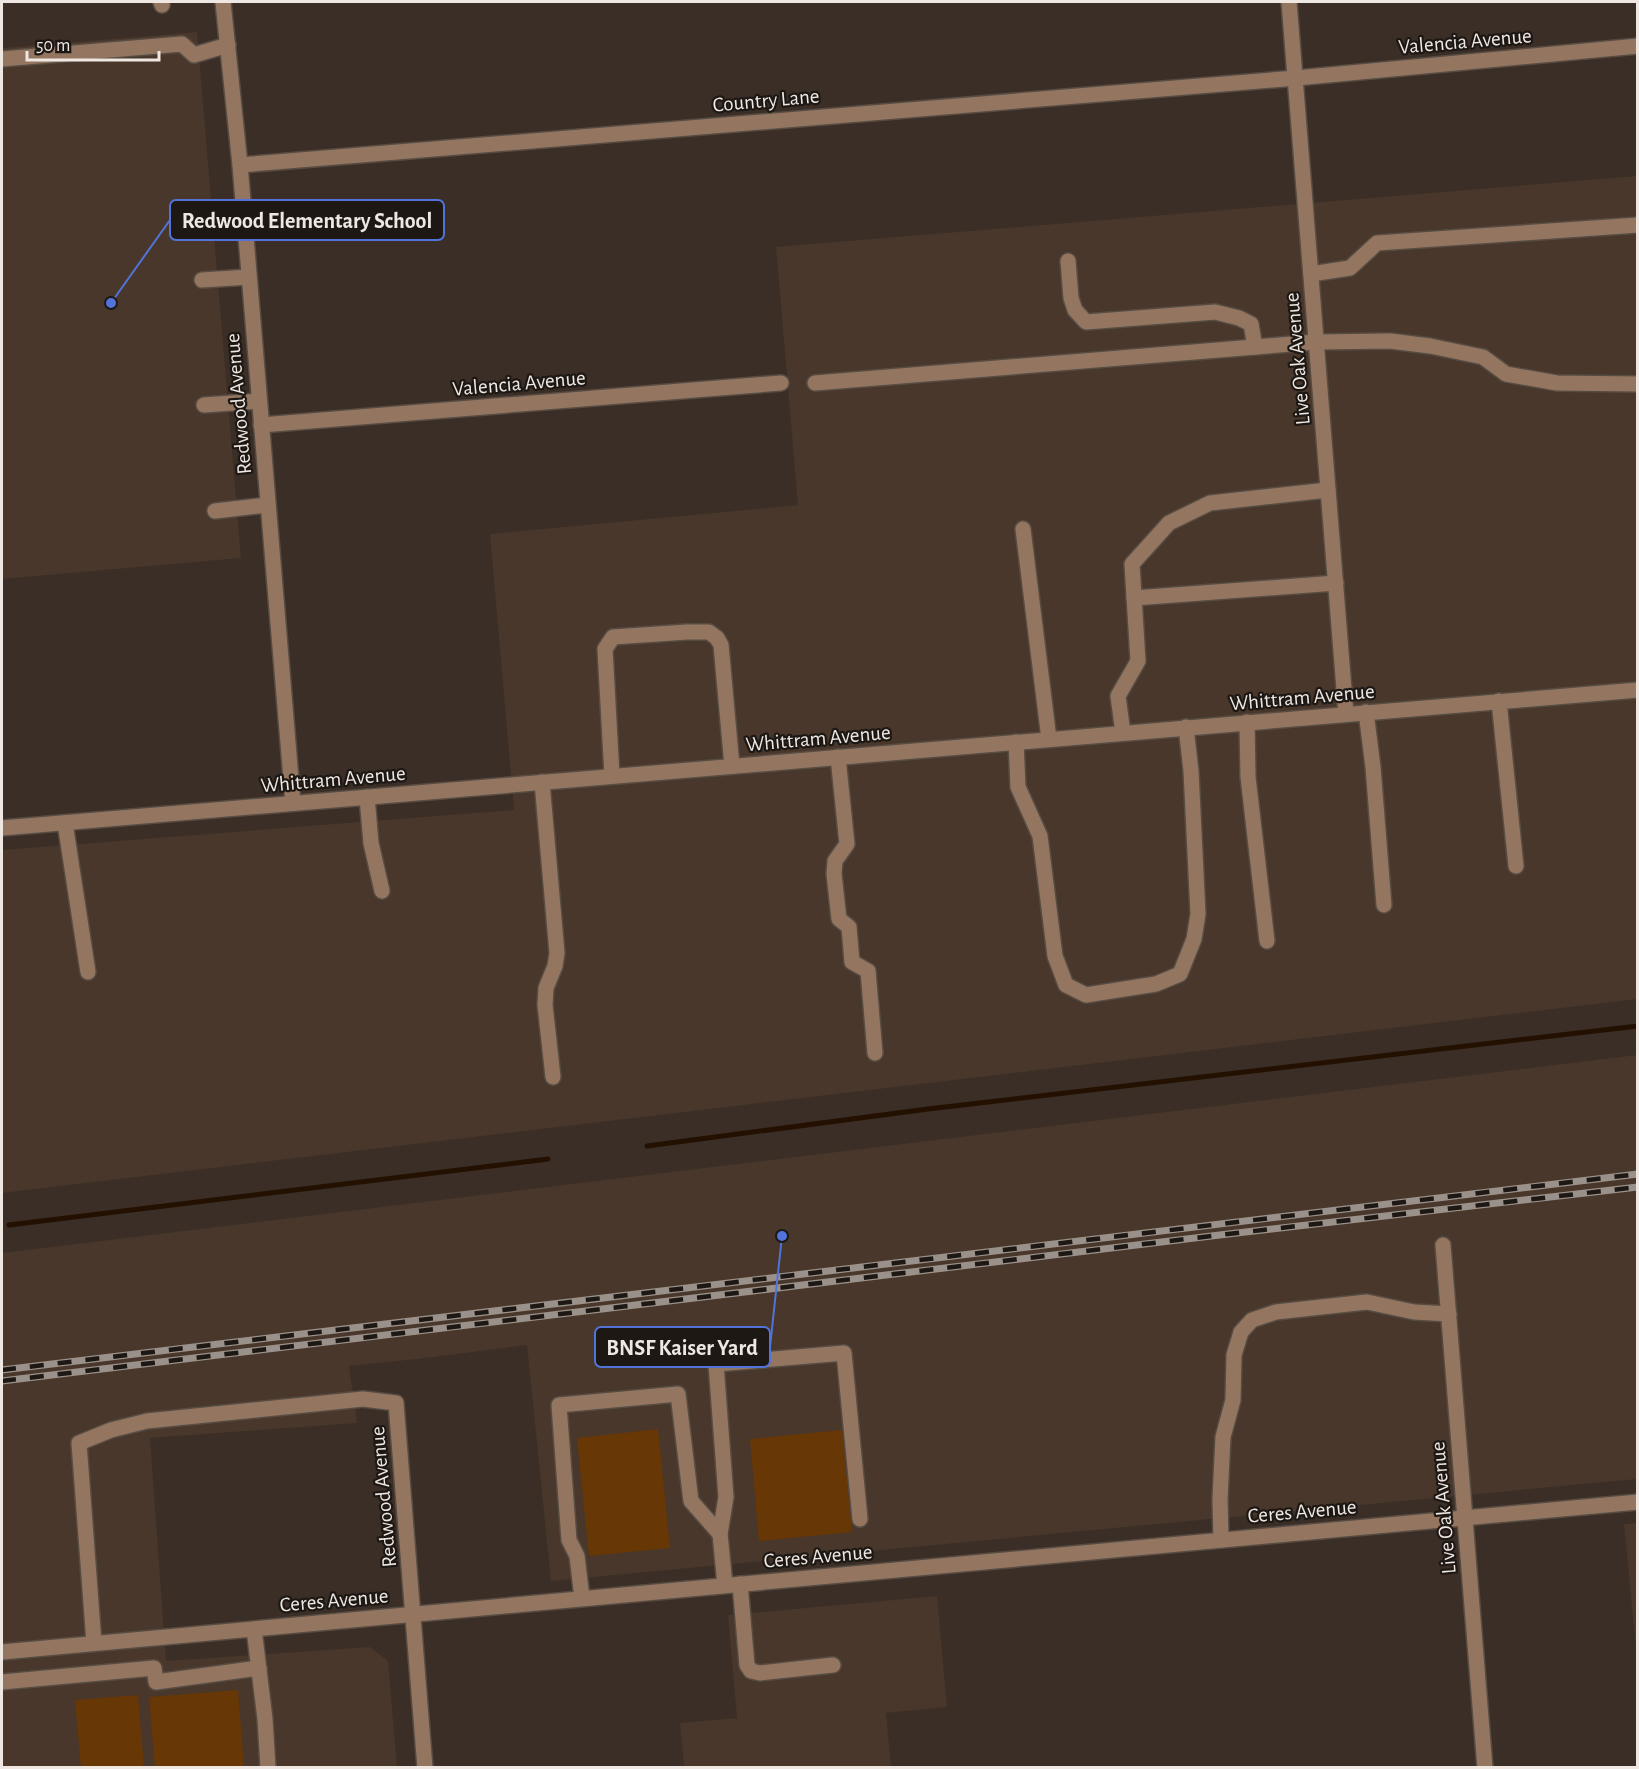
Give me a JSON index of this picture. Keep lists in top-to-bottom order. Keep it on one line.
{"streets":{"street":["Valencia Avenue","Country Lane","Live Oak Avenue","Redwood Avenue","Whittram Avenue","Ceres Avenue"]},"crossings":[["Valencia Avenue","Country Lane"],["Valencia Avenue","Live Oak Avenue"],["Valencia Avenue","Redwood Avenue"],["Country Lane","Live Oak Avenue"],["Country Lane","Redwood Avenue"],["Live Oak Avenue","Whittram Avenue"],["Live Oak Avenue","Ceres Avenue"],["Redwood Avenue","Whittram Avenue"],["Redwood Avenue","Ceres Avenue"]],"places":["Redwood Elementary School","BNSF Kaiser Yard"],"scale_bar":"50 m"}
